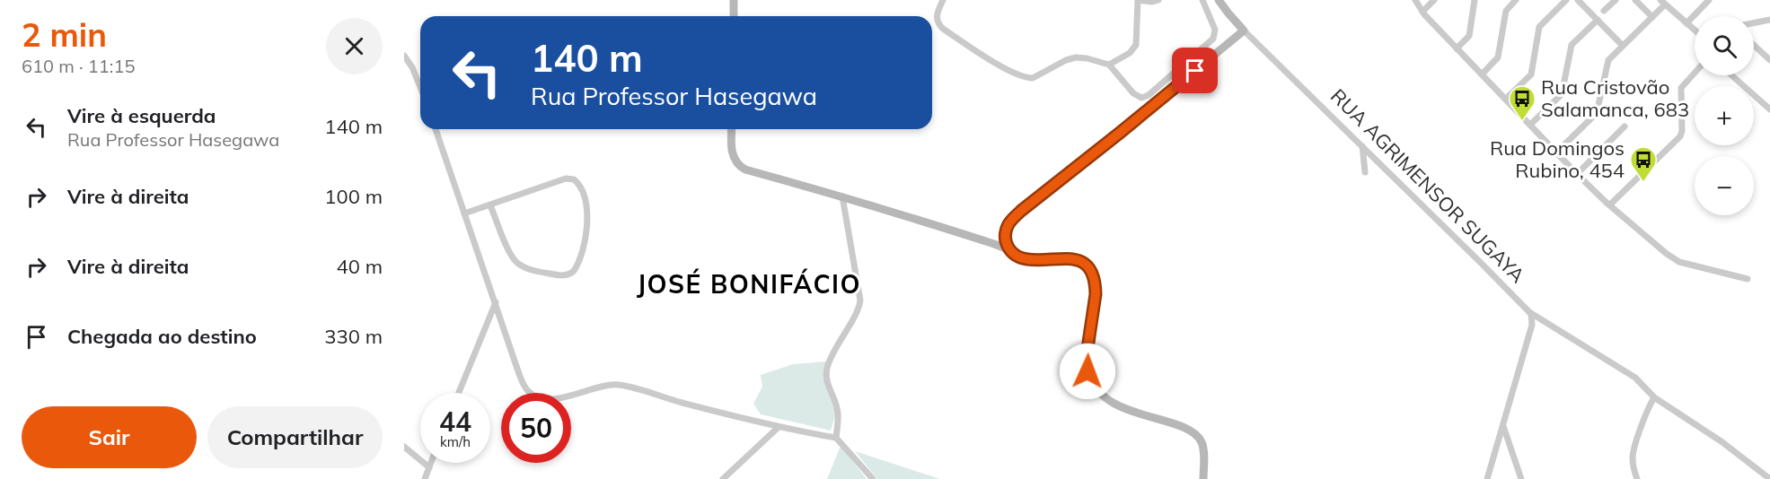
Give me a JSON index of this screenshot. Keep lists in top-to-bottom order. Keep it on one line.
{"streets":{"main road":["RUA AGRIMENSOR SUGAYA"]},"districts":["JOSÉ BONIFÁCIO"],"places":{"bus stop":["Rua Cristovão Salamanca, 683","Rua Domingos Rubino, 454"]},"page":{"heading":["2 min","610 m · 11:15"],"map_buttons":["+","−"],"turn":["140 m","Rua Professor Hasegawa"],"list":[{"name":"Vire à esquerda","note":"Rua Professor Hasegawa","value":"140 m"},{"name":"Vire à direita","value":"100 m"},{"name":"Vire à direita","value":"40 m"},{"name":"Chegada ao destino","value":"330 m"}],"speed":"44 km/h","limit":"50","buttons":["Sair","Compartilhar"]}}
